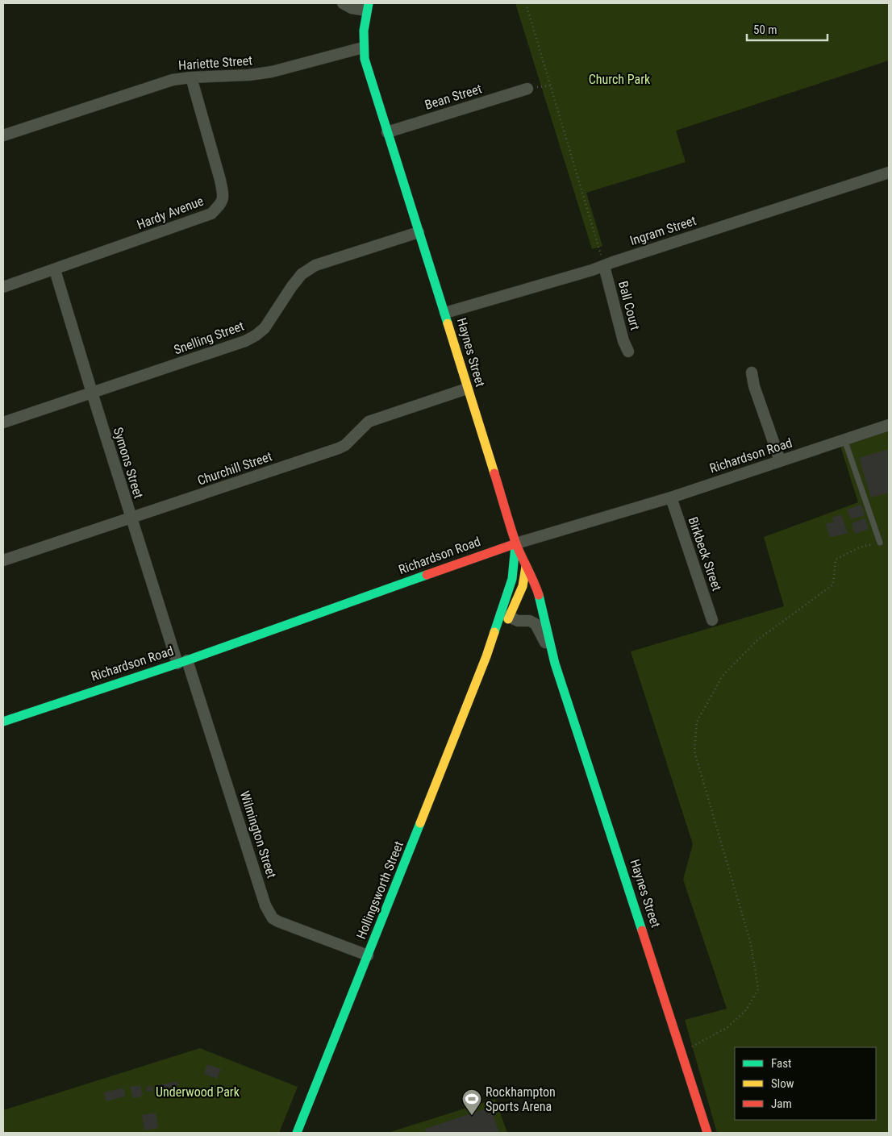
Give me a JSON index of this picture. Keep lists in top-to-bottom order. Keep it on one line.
{"streets":{"street":["Hariette Street","Bean Street","Hardy Avenue","Ingram Street","Ball Court","Snelling Street","Haynes Street","Richardson Road","Symons Street","Churchill Street","Birkbeck Street","Wilmington Street","Hollingsworth Street"]},"crossings":[["Hariette Street","Hardy Avenue"],["Hariette Street","Haynes Street"],["Bean Street","Haynes Street"],["Hardy Avenue","Symons Street"],["Ingram Street","Ball Court"],["Ingram Street","Haynes Street"],["Snelling Street","Haynes Street"],["Snelling Street","Symons Street"],["Haynes Street","Richardson Road"],["Haynes Street","Churchill Street"],["Haynes Street","Hollingsworth Street"],["Richardson Road","Symons Street"],["Richardson Road","Birkbeck Street"],["Richardson Road","Wilmington Street"],["Richardson Road","Hollingsworth Street"],["Symons Street","Churchill Street"],["Symons Street","Wilmington Street"],["Wilmington Street","Hollingsworth Street"]],"parks":["Church Park","Underwood Park"],"places":{"sports":["Rockhampton Sports Arena"]},"legend":["Fast","Slow","Jam"],"scale_bar":"50 m"}
